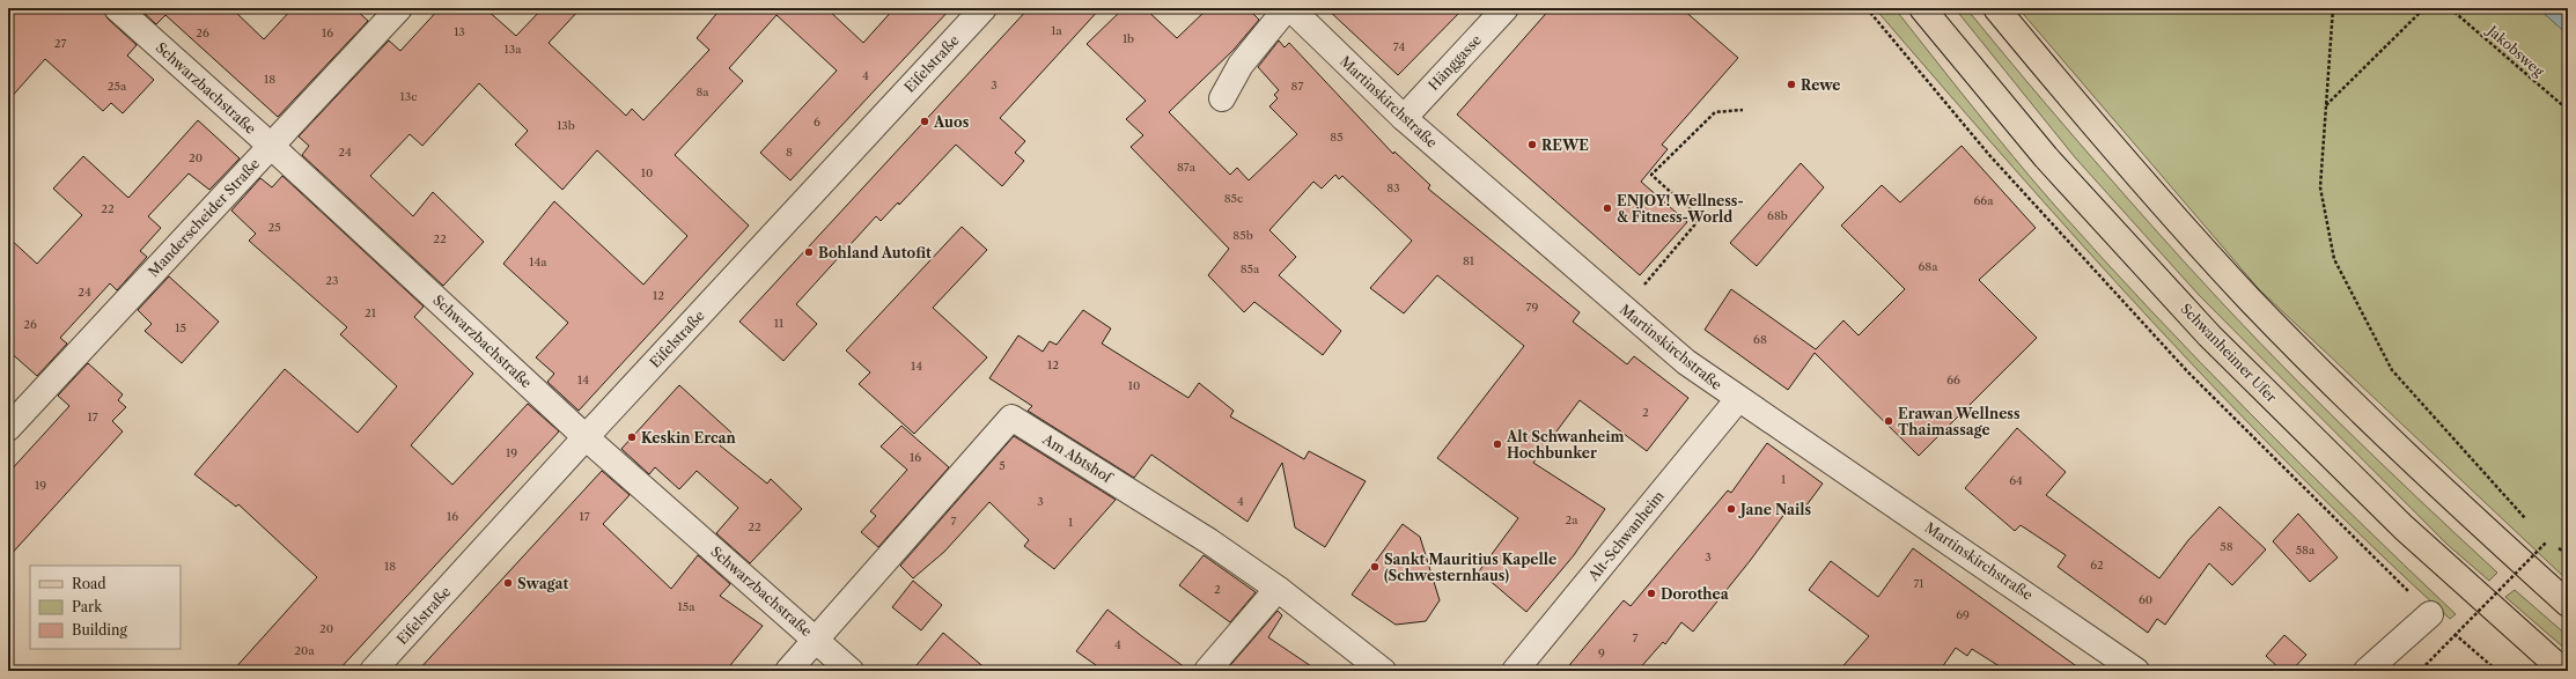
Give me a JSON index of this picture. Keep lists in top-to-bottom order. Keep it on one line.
{"streets":{"main road":["Schwanheimer Ufer"],"street":["Hänggasse","Eifelstraße","Schwarzbachstraße","Martinskirchstraße","Manderscheider Straße","Am Abtshof","Alt-Schwanheim"],"path":["Jakobsweg"]},"crossings":[["Hänggasse","Martinskirchstraße"],["Eifelstraße","Schwarzbachstraße"],["Schwarzbachstraße","Manderscheider Straße"],["Schwarzbachstraße","Am Abtshof"],["Martinskirchstraße","Alt-Schwanheim"]],"places":["Rewe","Auos","REWE","ENJOY! Wellness- & Fitness-World","Bohland Autofit","Erawan Wellness Thaimassage","Keskin Ercan","Alt Schwanheim Hochbunker","Jane Nails","Sankt Mauritius Kapelle (Schwesternhaus)","Swagat","Dorothea"],"house_numbers":["1a","13","26","16","1b","27","74","13a","4","18","3","25a","87","8a","13c","6","13b","85","24","8","20","87a","10","83","85c","66a","22","68b","25","85b","22","81","14a","68a","85a","23","24","12","79","21","11","26","15","68","12","14","14","66","10","2","17","19","16","5","1","64","19","3","4","16","17","2a","7","1","22","58","58a","3","62","18","71","2","60","15a","69","20","7","4","20a","9"],"legend":["Road","Park","Building"]}
